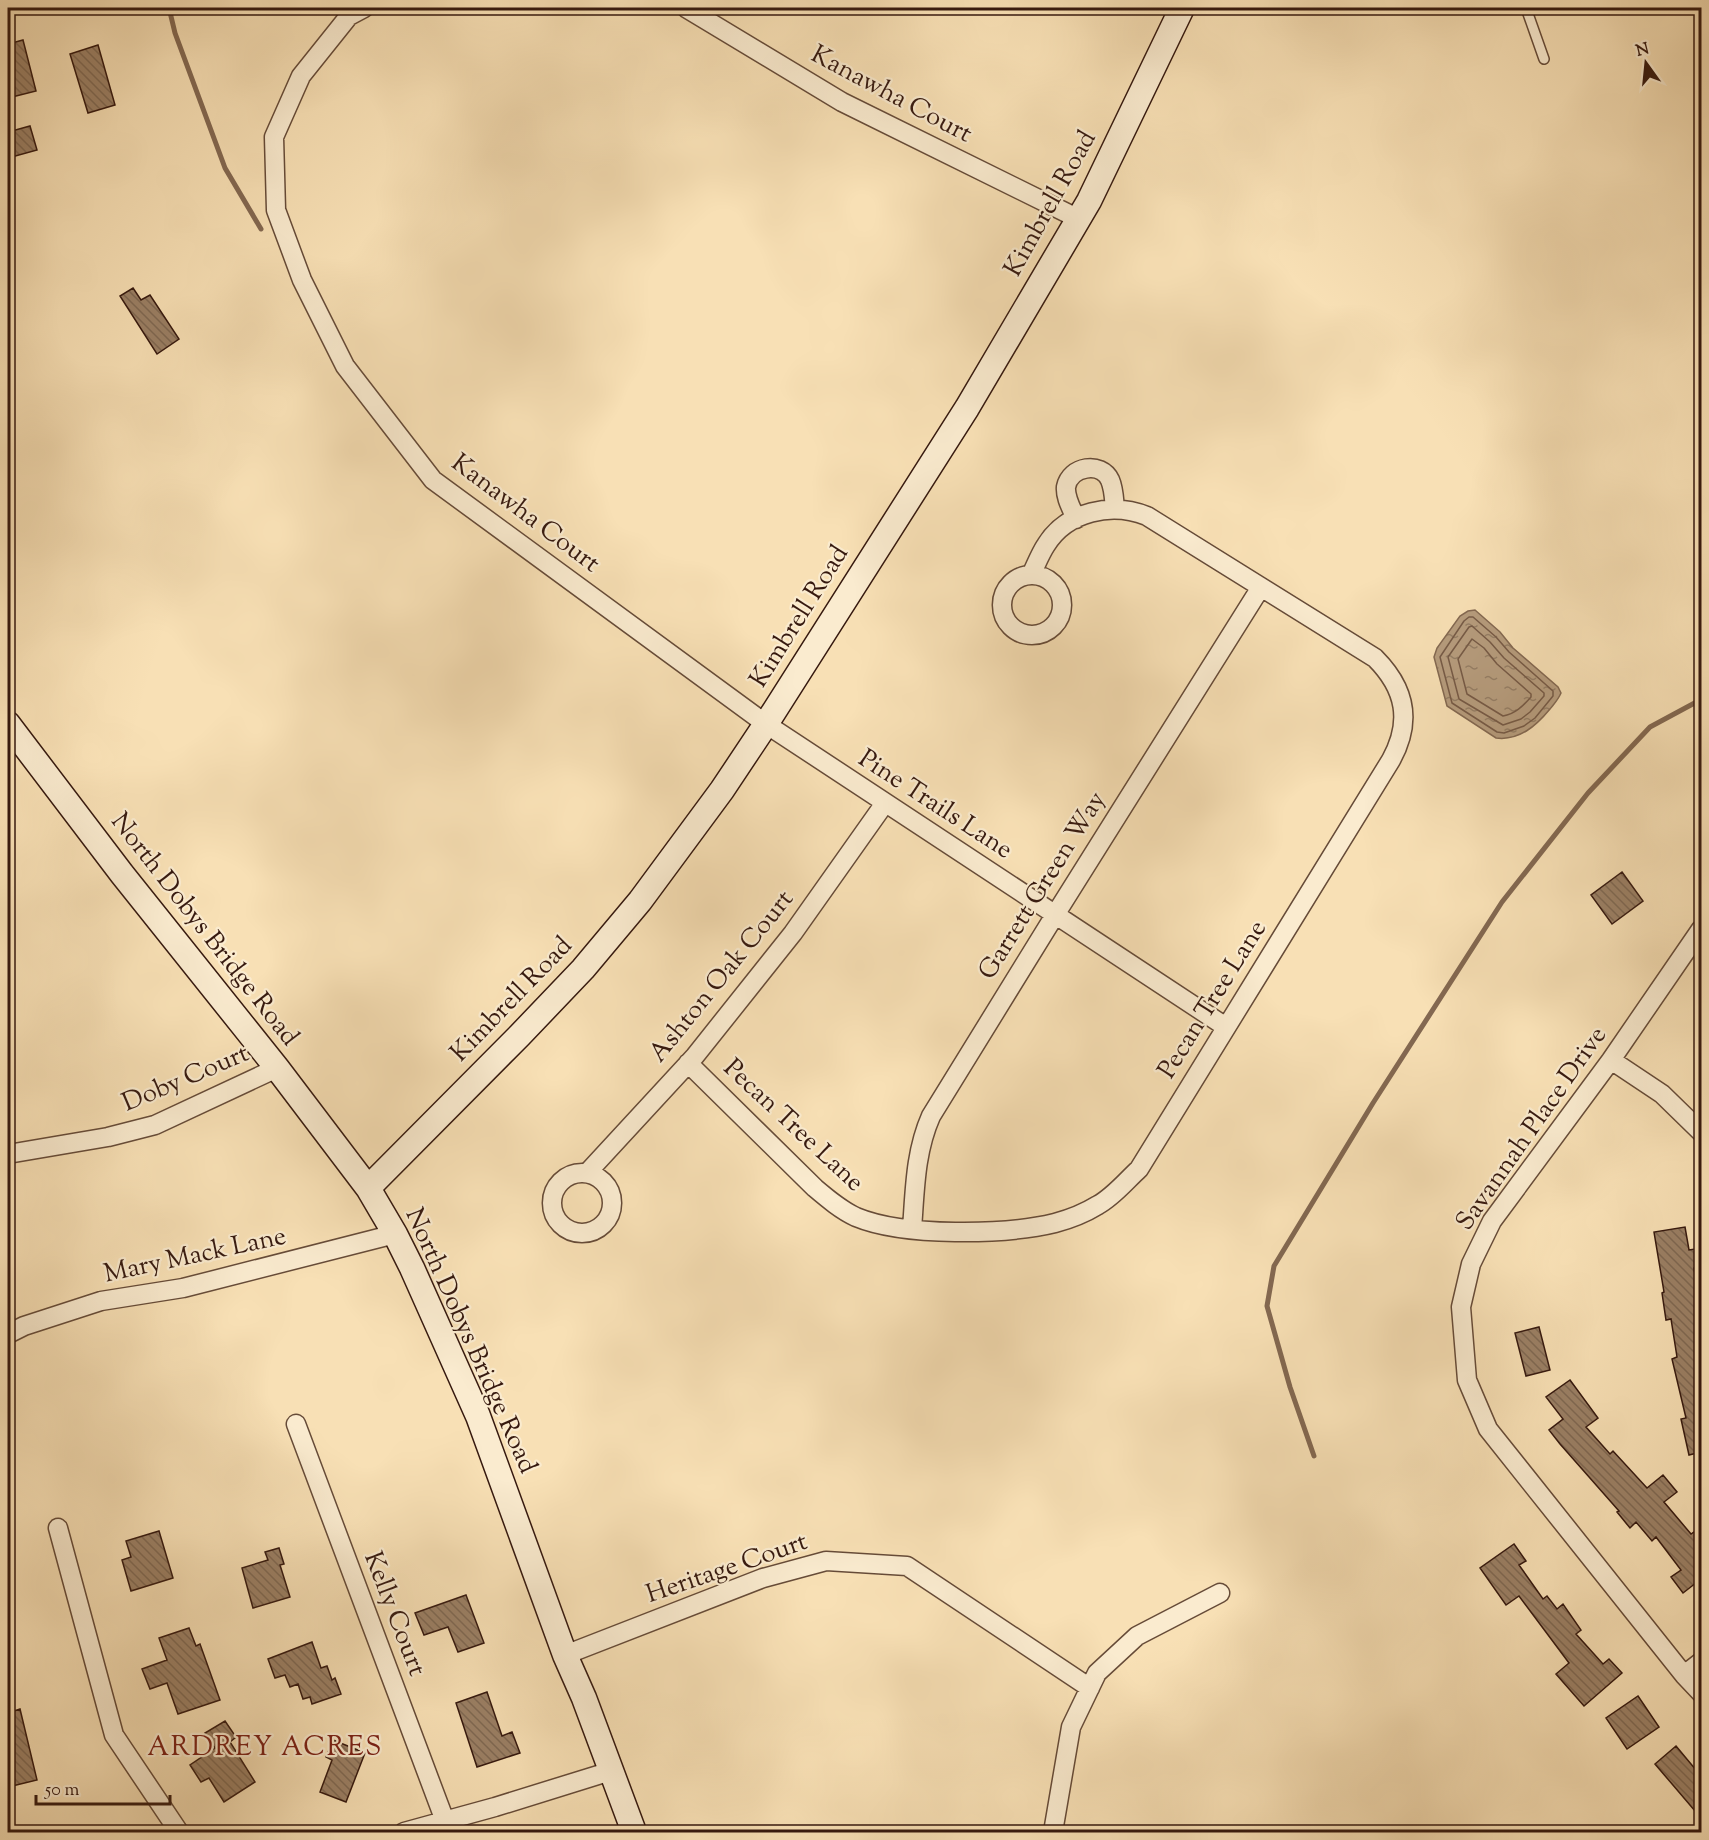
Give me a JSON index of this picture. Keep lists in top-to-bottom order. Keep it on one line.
{"streets":{"street":["Kanawha Court","Kimbrell Road","Pine Trails Lane","Garrett Green Way","North Dobys Bridge Road","Ashton Oak Court","Pecan Tree Lane","Doby Court","Savannah Place Drive","Mary Mack Lane","Heritage Court","Kelly Court"]},"crossings":[["Kanawha Court","Kimbrell Road"],["Kanawha Court","Pine Trails Lane"],["Kimbrell Road","Pine Trails Lane"],["Kimbrell Road","North Dobys Bridge Road"],["Pine Trails Lane","Garrett Green Way"],["Pine Trails Lane","Ashton Oak Court"],["Pine Trails Lane","Pecan Tree Lane"],["Garrett Green Way","Pecan Tree Lane"],["North Dobys Bridge Road","Doby Court"],["North Dobys Bridge Road","Mary Mack Lane"],["North Dobys Bridge Road","Heritage Court"],["Ashton Oak Court","Pecan Tree Lane"]],"districts":["ARDREY ACRES"],"scale_bar":"50 m","north":"top"}
